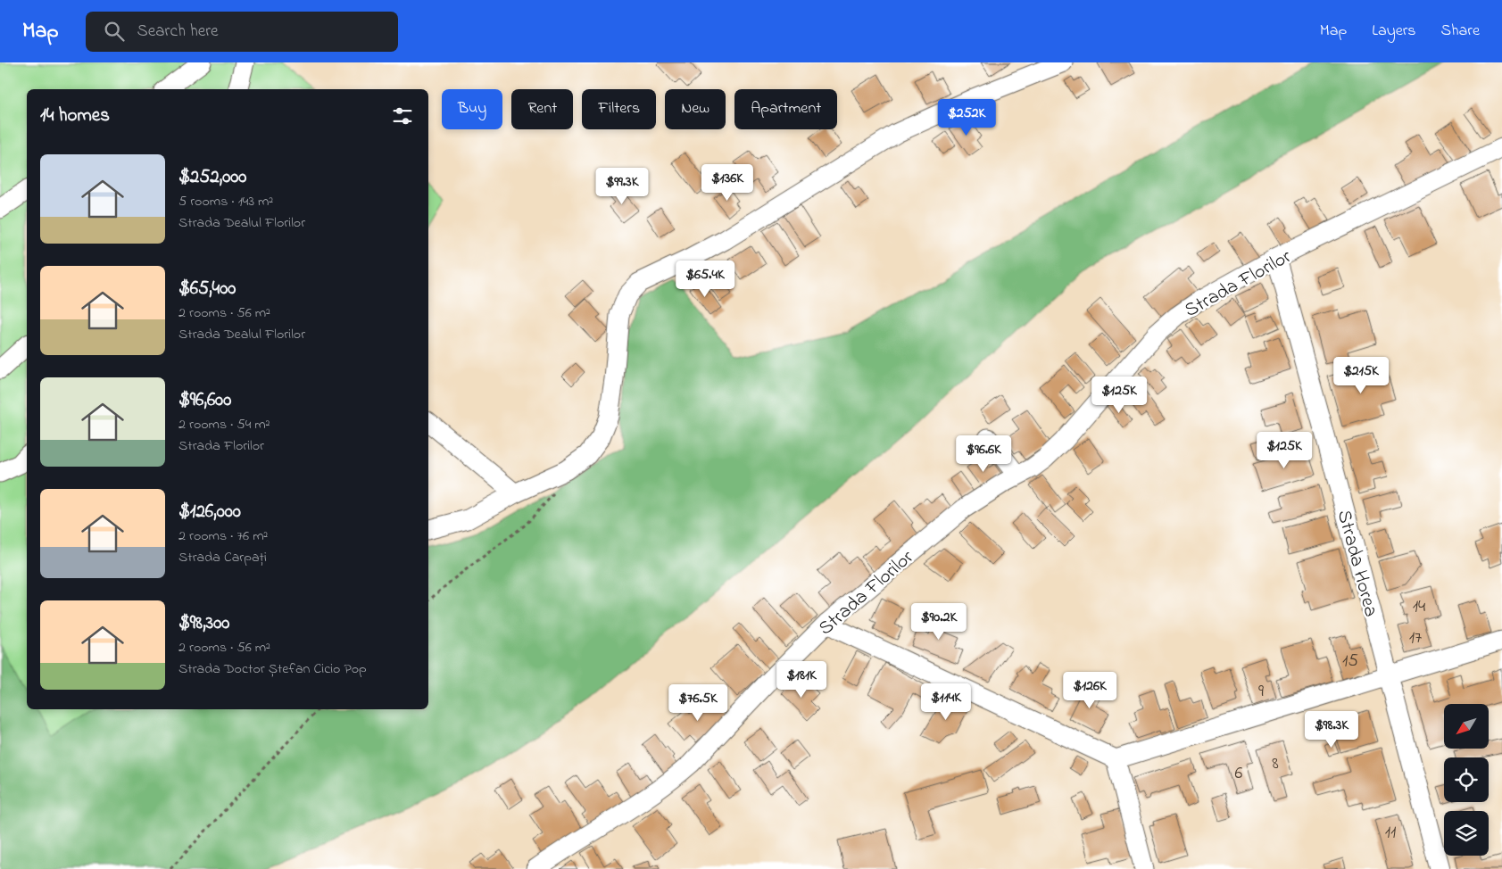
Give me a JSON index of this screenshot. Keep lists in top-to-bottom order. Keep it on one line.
{"streets":{"street":["Strada Florilor","Strada Horea"]},"crossings":[["Strada Florilor","Strada Horea"]],"house_numbers":["14","17","15","9","8","6","11"],"north":"bottom left","page":{"header":"Map","search":"Search here","nav":["Map","Layers","Share"],"chip":["Buy","Rent","Filters","New","Apartment"],"heading":"14 homes","price":["$252K","$136K","$99.3K","$65.4K","$215K","$125K","$125K","$96.6K","$90.2K","$181K","$126K","$114K","$76.5K","$98.3K"],"list":[{"name":"$252,000","note":"5 rooms · 143 m² · Strada Dealul Florilor"},{"name":"$65,400","note":"2 rooms · 56 m² · Strada Dealul Florilor"},{"name":"$96,600","note":"2 rooms · 54 m² · Strada Florilor"},{"name":"$126,000","note":"2 rooms · 76 m² · Strada Carpați"},{"name":"$98,300","note":"2 rooms · 56 m² · Strada Doctor Ștefan Cicio Pop"}]}}
